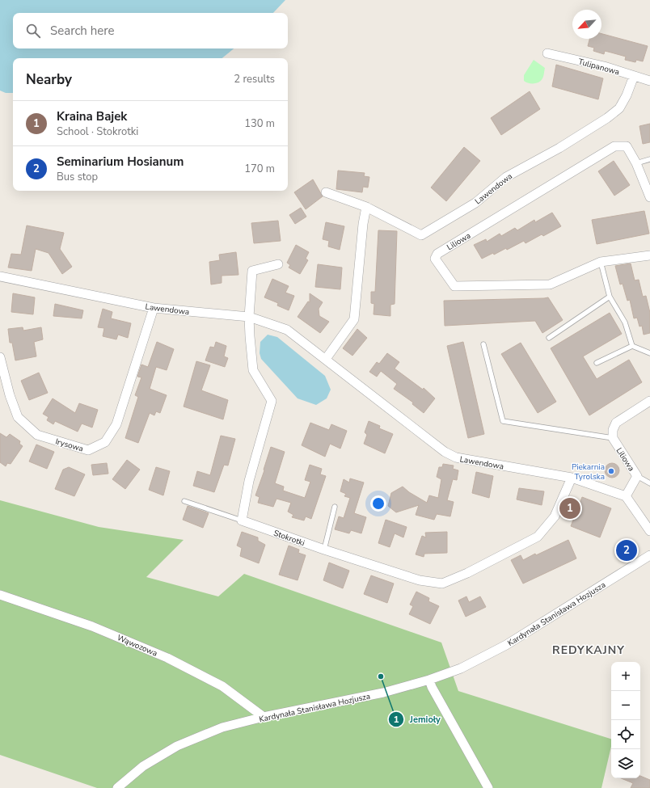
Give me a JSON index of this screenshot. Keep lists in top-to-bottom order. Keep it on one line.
{"streets":{"street":["Tulipanowa","Lawendowa","Liliowa","Irysowa","Stokrotki","Kardynała Stanisława Hozjusza","Wąwozowa"]},"crossings":[["Tulipanowa","Lawendowa"],["Lawendowa","Liliowa"],["Lawendowa","Irysowa"],["Lawendowa","Stokrotki"],["Kardynała Stanisława Hozjusza","Wąwozowa"]],"districts":["REDYKAJNY"],"places":["Piekarnia Tyrolska","Jemioły"],"north":"bottom left","page":{"search":"Search here","heading":["Nearby","2 results"],"list":[{"mark":"1","name":"Kraina Bajek","note":"School · Stokrotki","value":"130 m"},{"mark":"2","name":"Seminarium Hosianum","note":"Bus stop","value":"170 m"}],"pins":["1","2"],"map_buttons":["+","−"]}}
